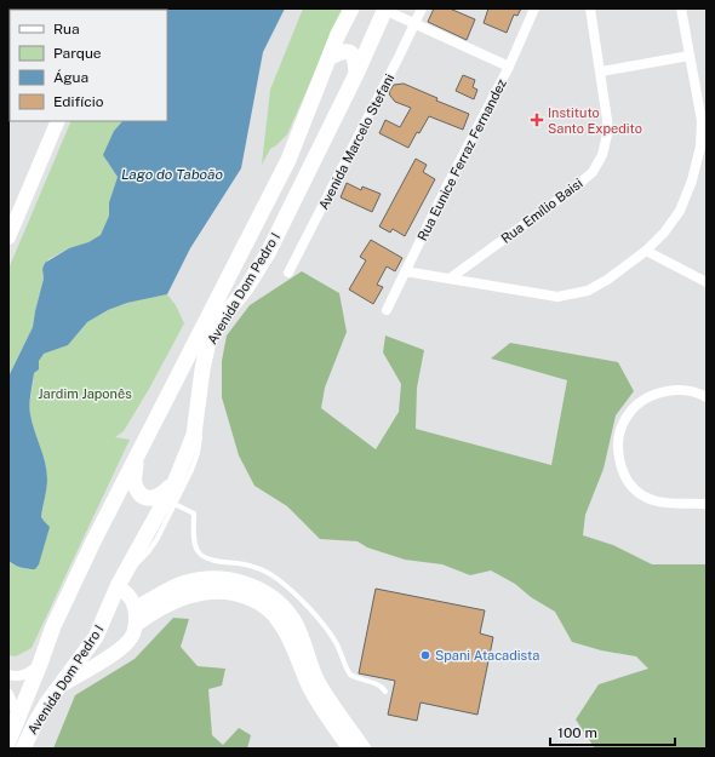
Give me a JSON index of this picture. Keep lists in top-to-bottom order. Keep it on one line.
{"streets":{"main road":["Avenida Dom Pedro I"],"street":["Avenida Marcelo Stefani","Rua Eunice Ferraz Fernandez","Rua Emílio Baisi"]},"water":["Lago do Taboão"],"parks":["Jardim Japonês"],"places":{"health":["Instituto Santo Expedito"],"other":["Spani Atacadista"]},"legend":["Rua","Parque","Água","Edifício"],"scale_bar":"100 m"}
